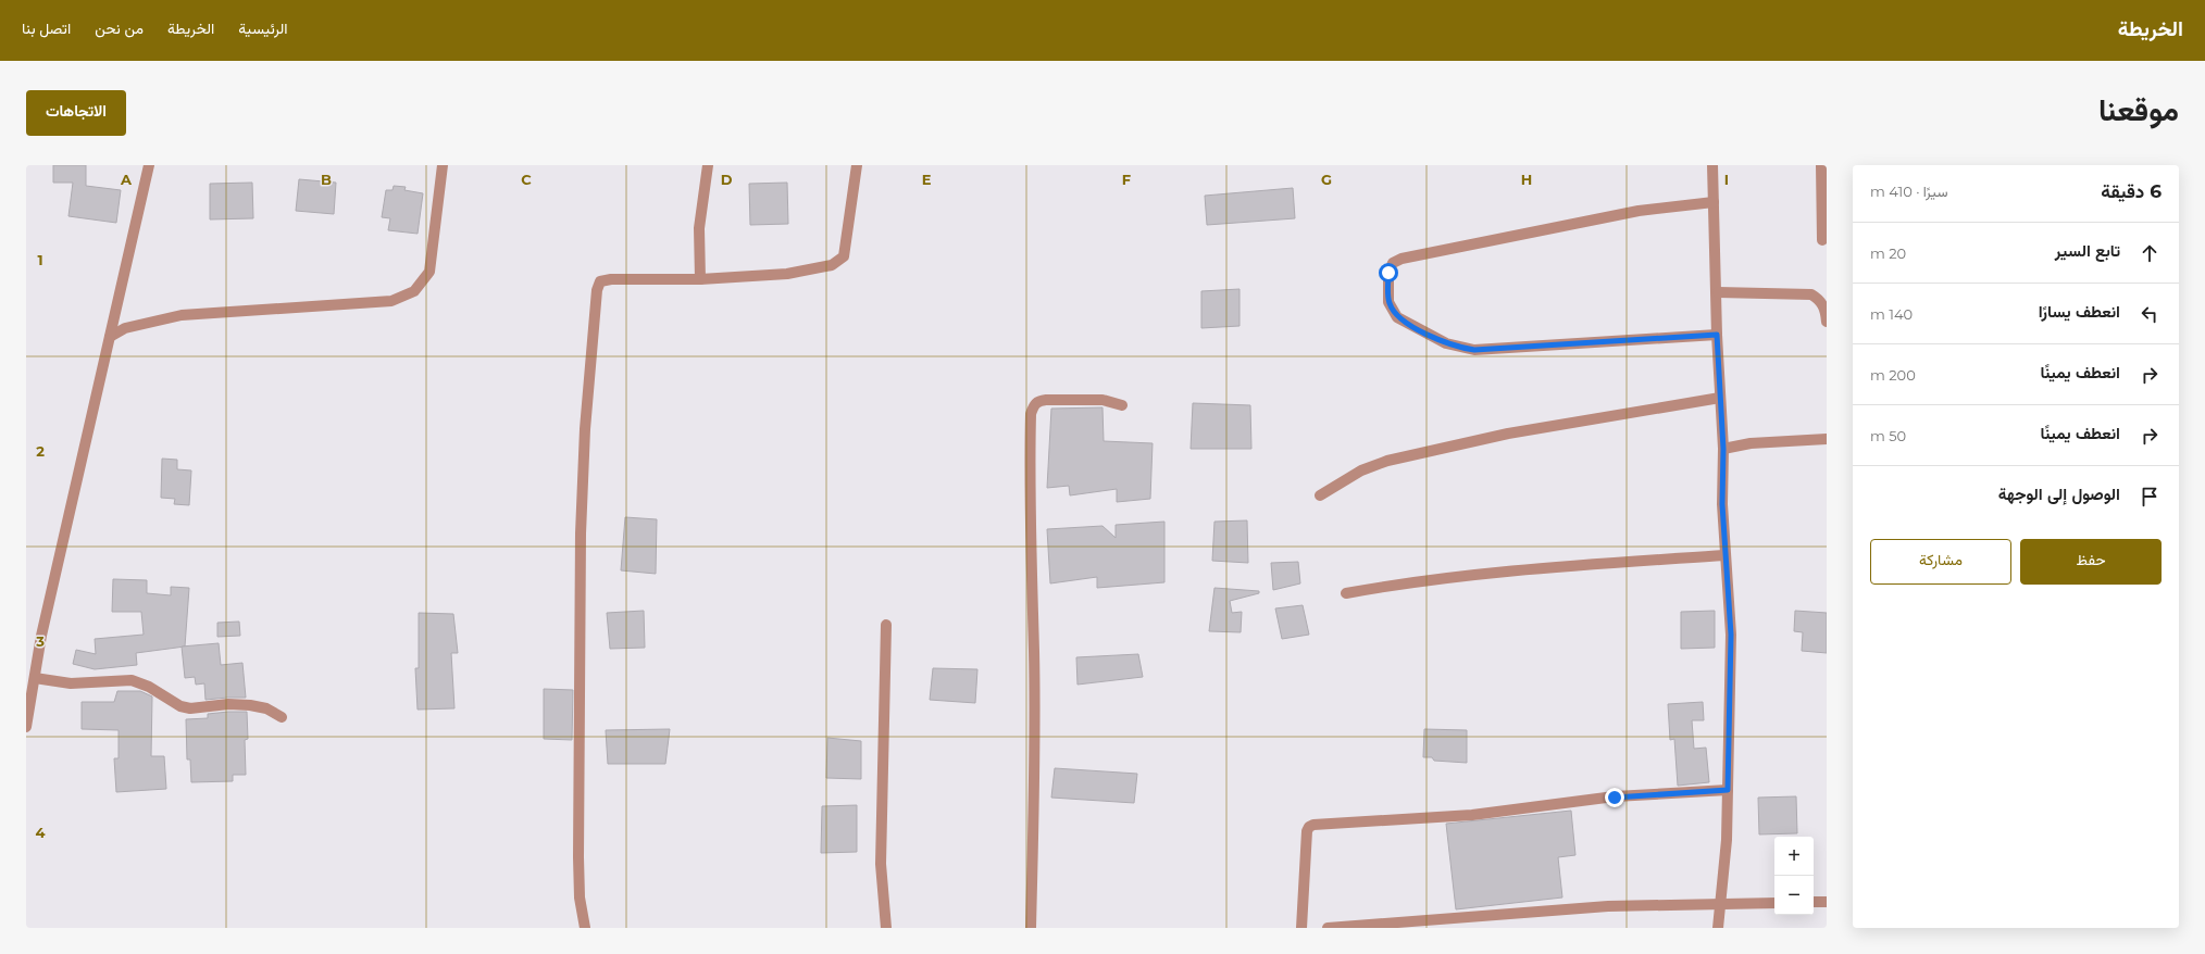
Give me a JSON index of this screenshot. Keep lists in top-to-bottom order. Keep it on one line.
{"page":{"header":"الخريطة","nav":["الرئيسية","الخريطة","من نحن","اتصل بنا"],"title":"موقعنا","buttons":["الاتجاهات",["حفظ","مشاركة"]],"heading":["6 دقيقة","سيرًا · 410 m"],"list":[["تابع السير","20 m"],["انعطف يسارًا","140 m"],["انعطف يمينًا","200 m"],["انعطف يمينًا","50 m"],"الوصول إلى الوجهة"],"map_buttons":["+","−"]},"grid":{"columns":["A","B","C","D","E","F","G","H","I"],"rows":["1","2","3","4"]}}
